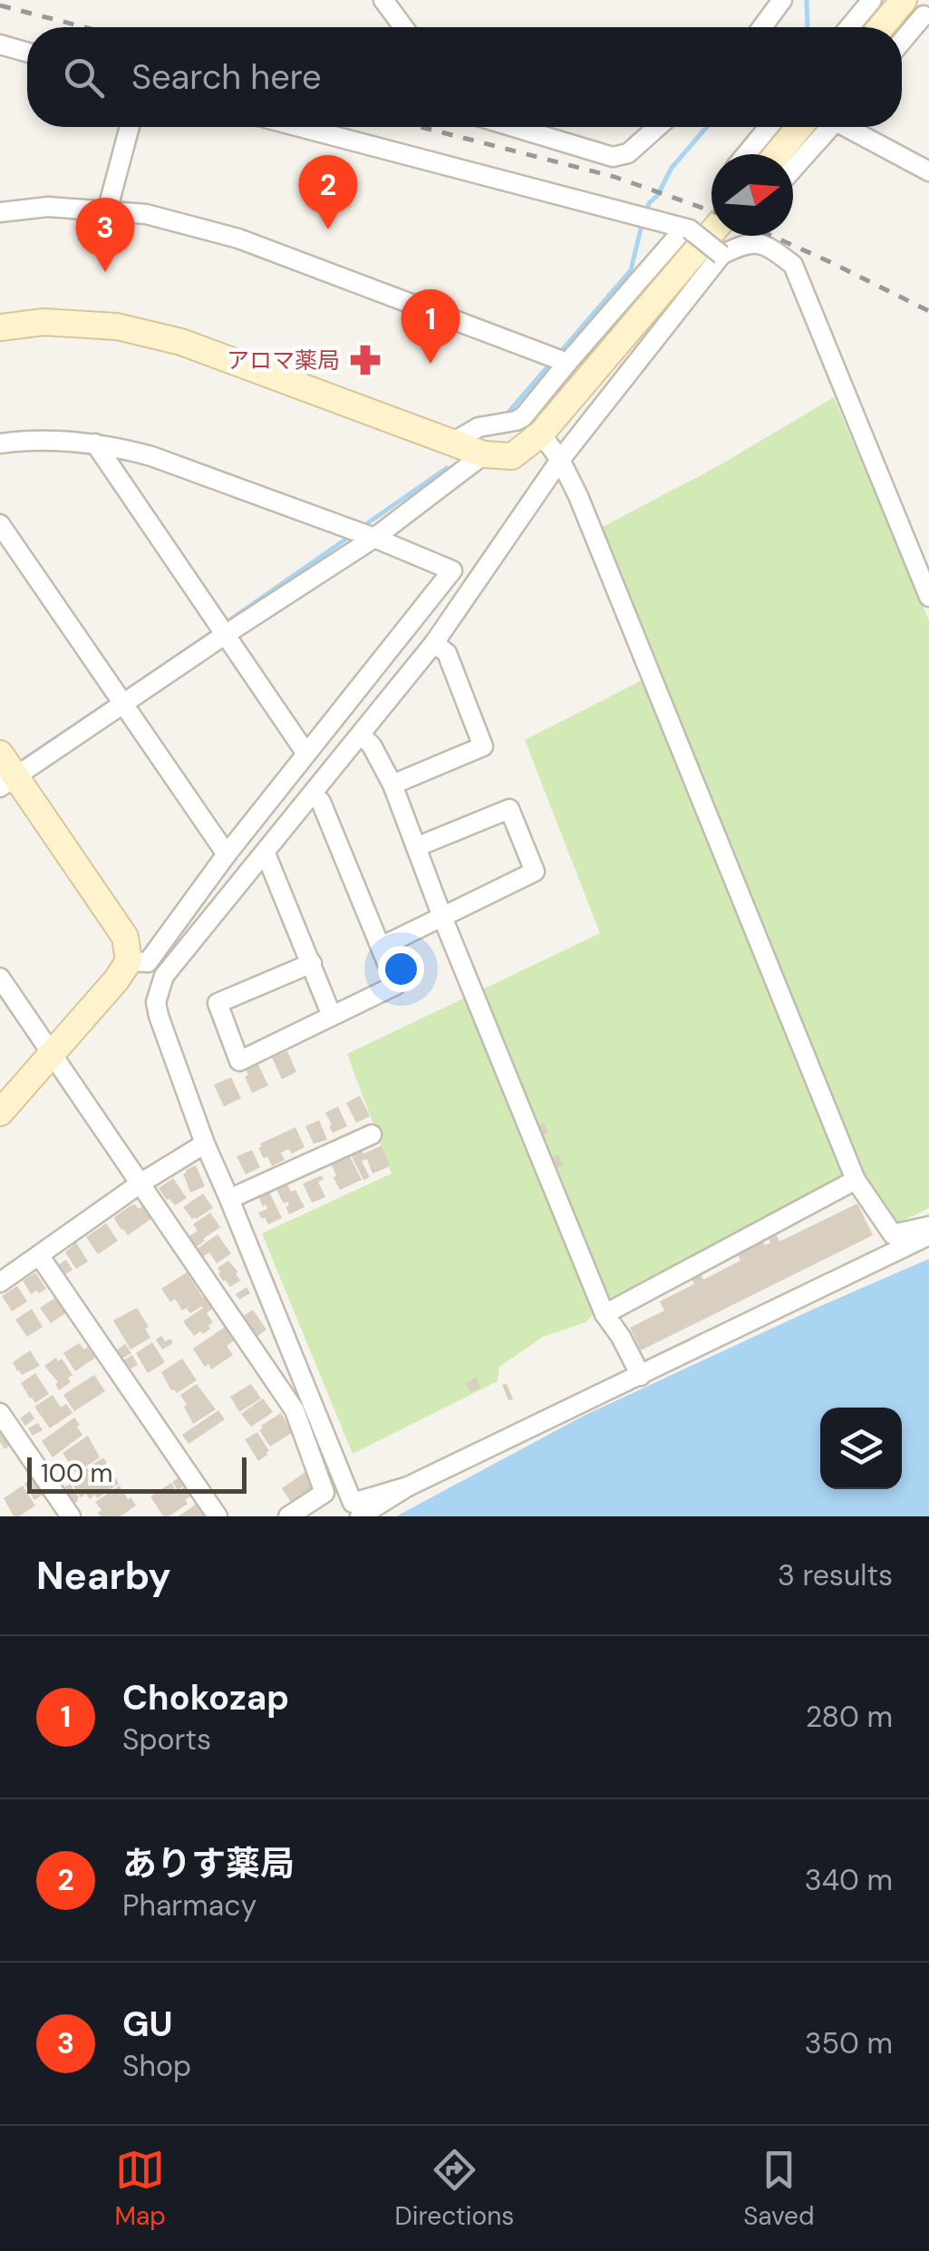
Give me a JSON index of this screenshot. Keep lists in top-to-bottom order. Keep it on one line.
{"places":{"pharmacy":["アロマ薬局"]},"scale_bar":"100 m","north":"right","page":{"search":"Search here","pins":["2","3","1"],"scale":"100 m","heading":["Nearby","3 results"],"list":[{"mark":"1","name":"Chokozap","note":"Sports","value":"280 m"},{"mark":"2","name":"ありす薬局","note":"Pharmacy","value":"340 m"},{"mark":"3","name":"GU","note":"Shop","value":"350 m"}],"nav":["Map","Directions","Saved"]}}
